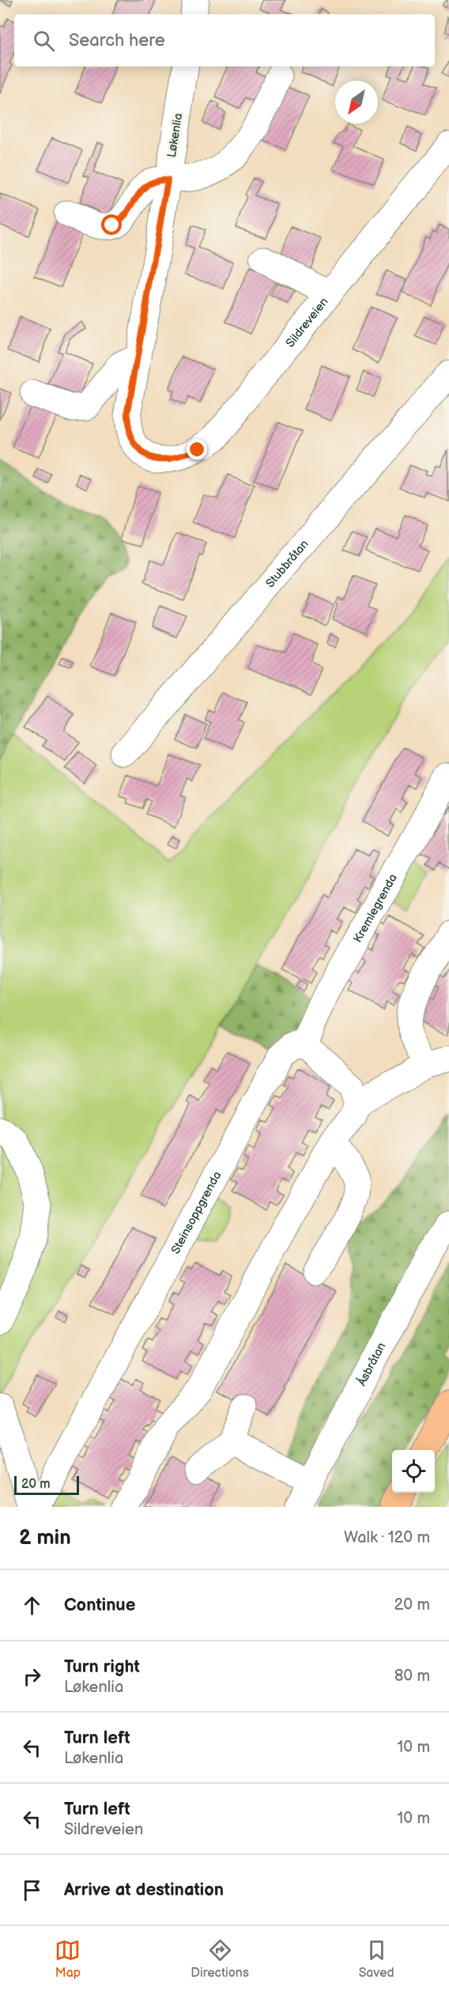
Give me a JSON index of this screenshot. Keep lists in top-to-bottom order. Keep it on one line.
{"streets":{"street":["Løkenlia","Sildreveien","Stubbråtan","Kremlegrenda","Steinsoppgrenda","Åsbråtan"]},"crossings":[["Løkenlia","Sildreveien"],["Kremlegrenda","Steinsoppgrenda"]],"scale_bar":"20 m","north":"bottom left","page":{"search":"Search here","scale":"20 m","heading":["2 min","Walk · 120 m"],"list":[["Continue","20 m"],["Turn right","Løkenlia","80 m"],["Turn left","Løkenlia","10 m"],["Turn left","Sildreveien","10 m"],"Arrive at destination"],"nav":["Map","Directions","Saved"]}}
